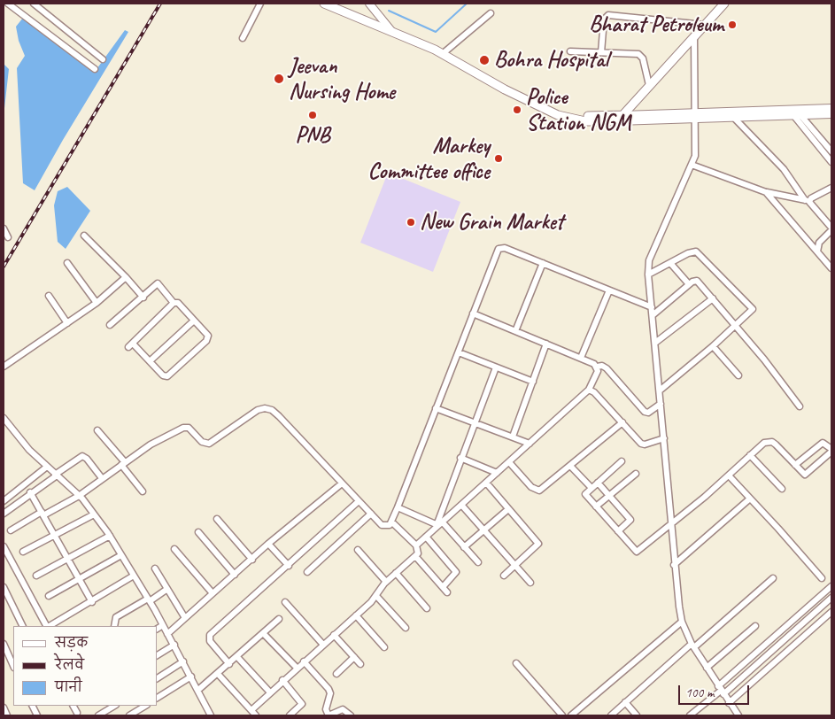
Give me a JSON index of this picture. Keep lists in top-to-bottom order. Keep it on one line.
{"places":["Bharat Petroleum","Bohra Hospital","Jeevan Nursing Home","Police Station NGM","PNB","Markey Committee office","New Grain Market"],"legend":["सड़क","रेलवे","पानी"],"scale_bar":"100 m"}
